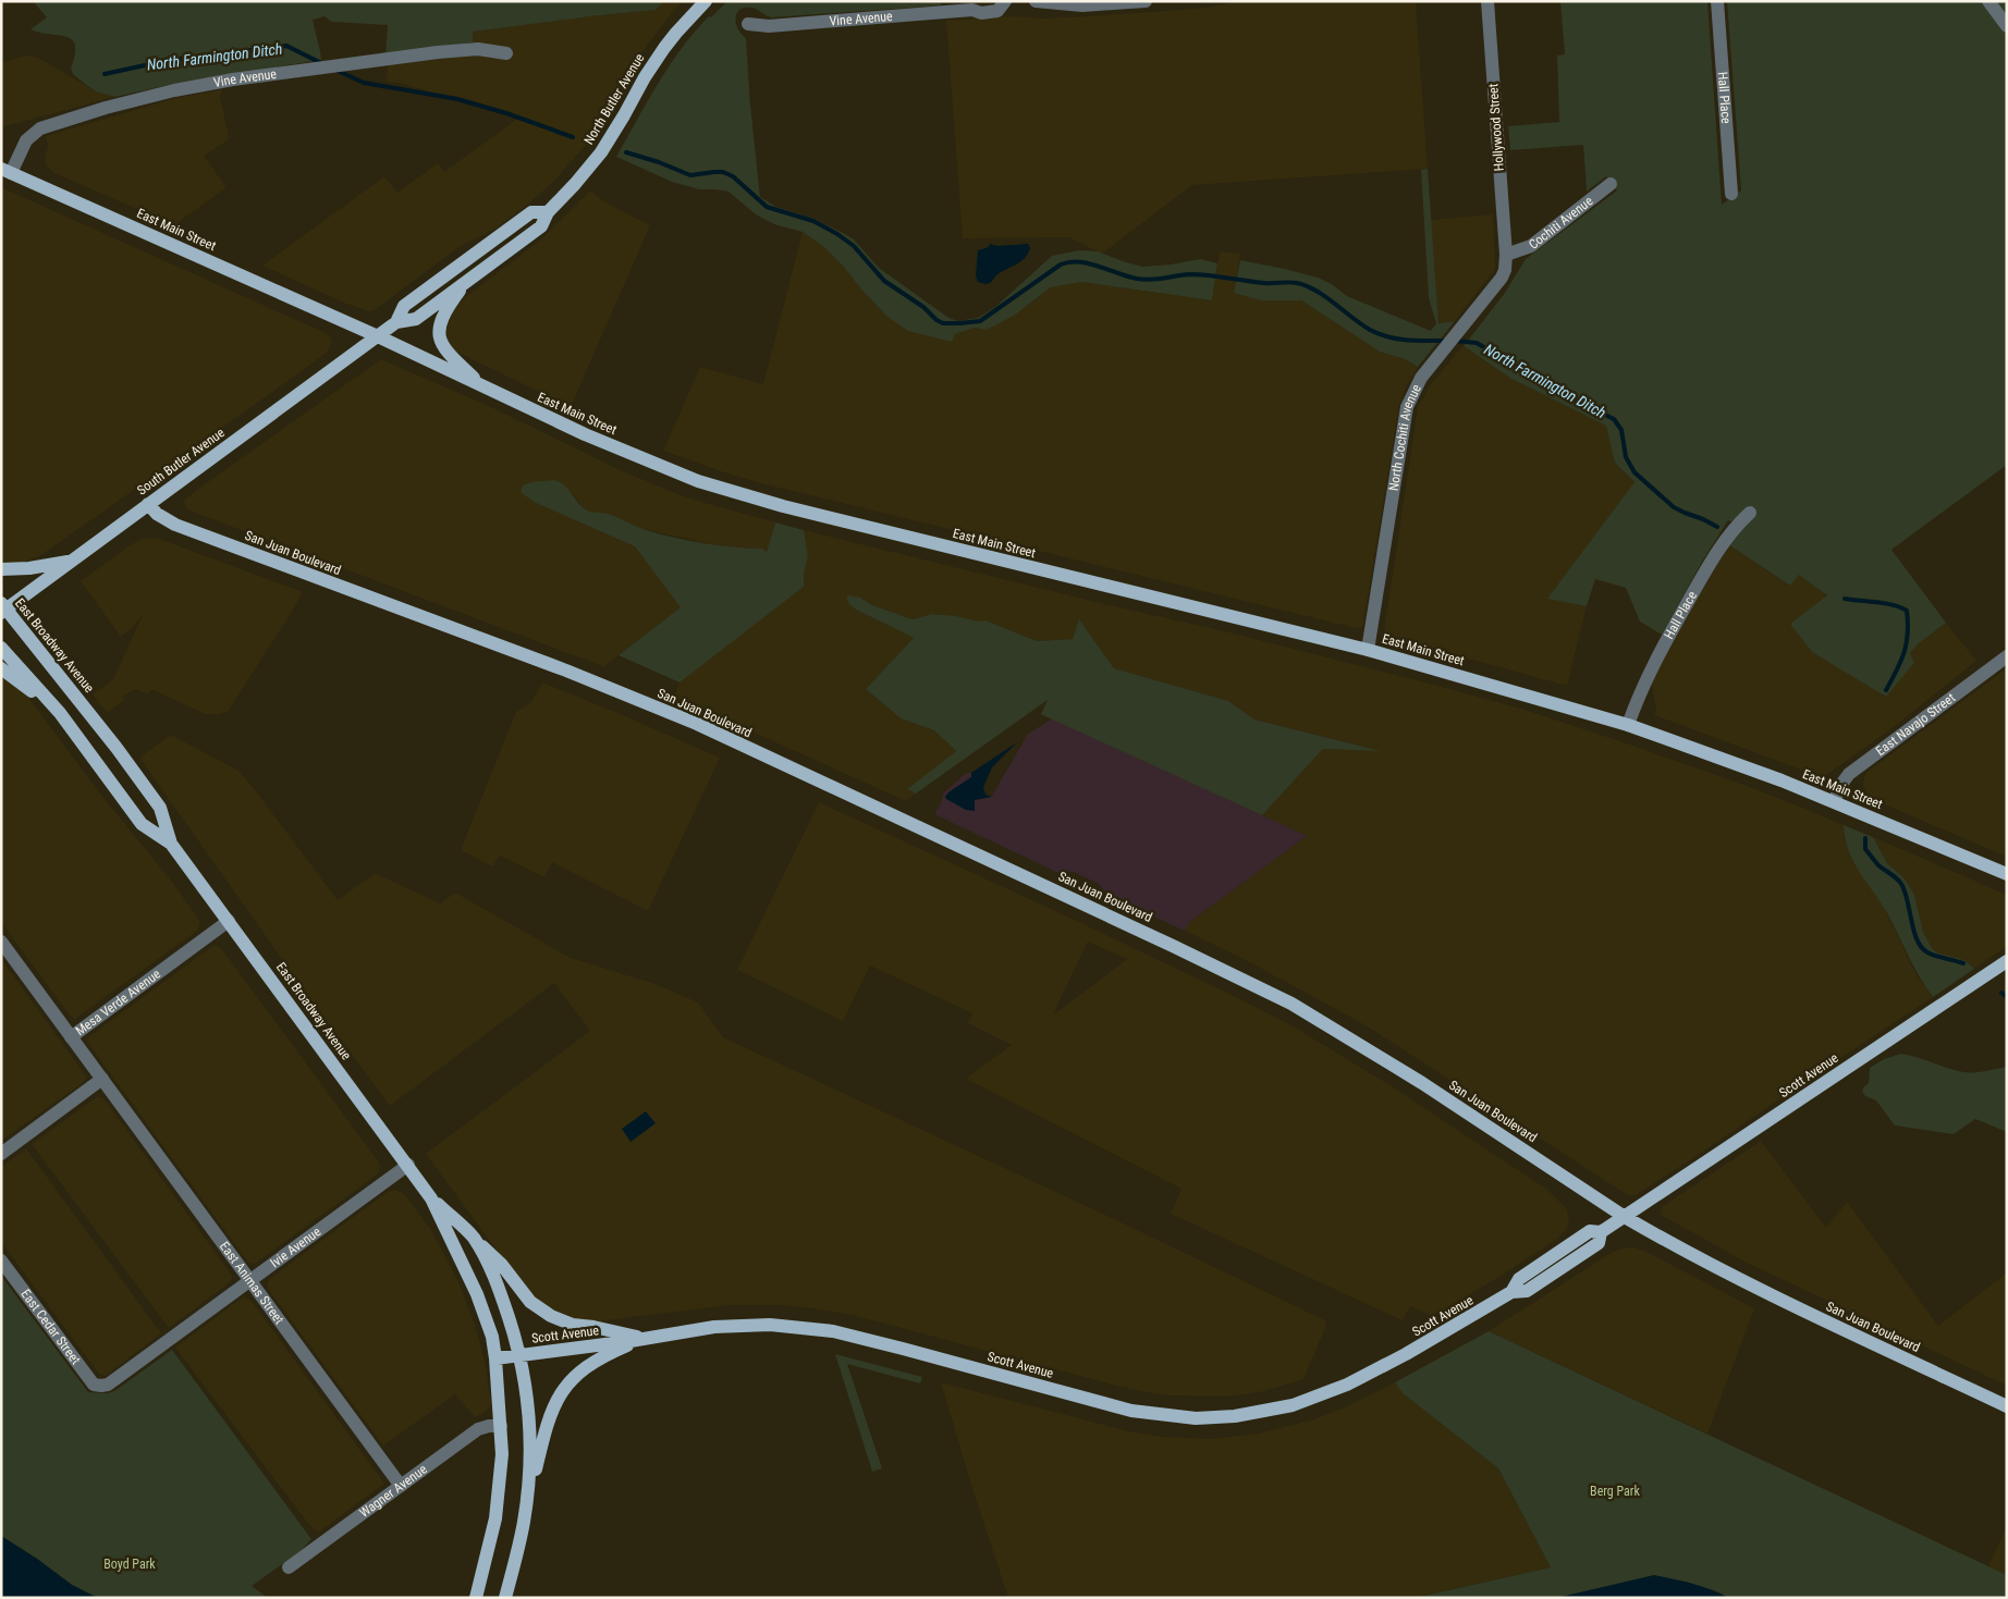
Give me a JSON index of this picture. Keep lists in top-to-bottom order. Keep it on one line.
{"streets":{"main road":["North Butler Avenue","East Main Street","South Butler Avenue","San Juan Boulevard","East Broadway Avenue","Scott Avenue"],"street":["Vine Avenue","Hall Place","Hollywood Street","Cochiti Avenue","North Cochiti Avenue","East Navajo Street","Mesa Verde Avenue","Ivie Avenue","East Animas Street","East Cedar Street","Wagner Avenue"]},"crossings":[["Vine Avenue","East Main Street"],["Hall Place","East Main Street"],["North Butler Avenue","East Main Street"],["North Butler Avenue","South Butler Avenue"],["Hollywood Street","Cochiti Avenue"],["Hollywood Street","North Cochiti Avenue"],["Cochiti Avenue","North Cochiti Avenue"],["East Main Street","North Cochiti Avenue"],["East Main Street","South Butler Avenue"],["East Main Street","East Navajo Street"],["South Butler Avenue","San Juan Boulevard"],["South Butler Avenue","East Broadway Avenue"],["San Juan Boulevard","Scott Avenue"],["East Broadway Avenue","Mesa Verde Avenue"],["East Broadway Avenue","Scott Avenue"],["East Broadway Avenue","Ivie Avenue"],["East Broadway Avenue","Wagner Avenue"],["Mesa Verde Avenue","East Animas Street"],["Ivie Avenue","East Animas Street"],["Ivie Avenue","East Cedar Street"],["East Animas Street","Wagner Avenue"]],"water":["North Farmington Ditch"],"parks":["Berg Park","Boyd Park"]}
